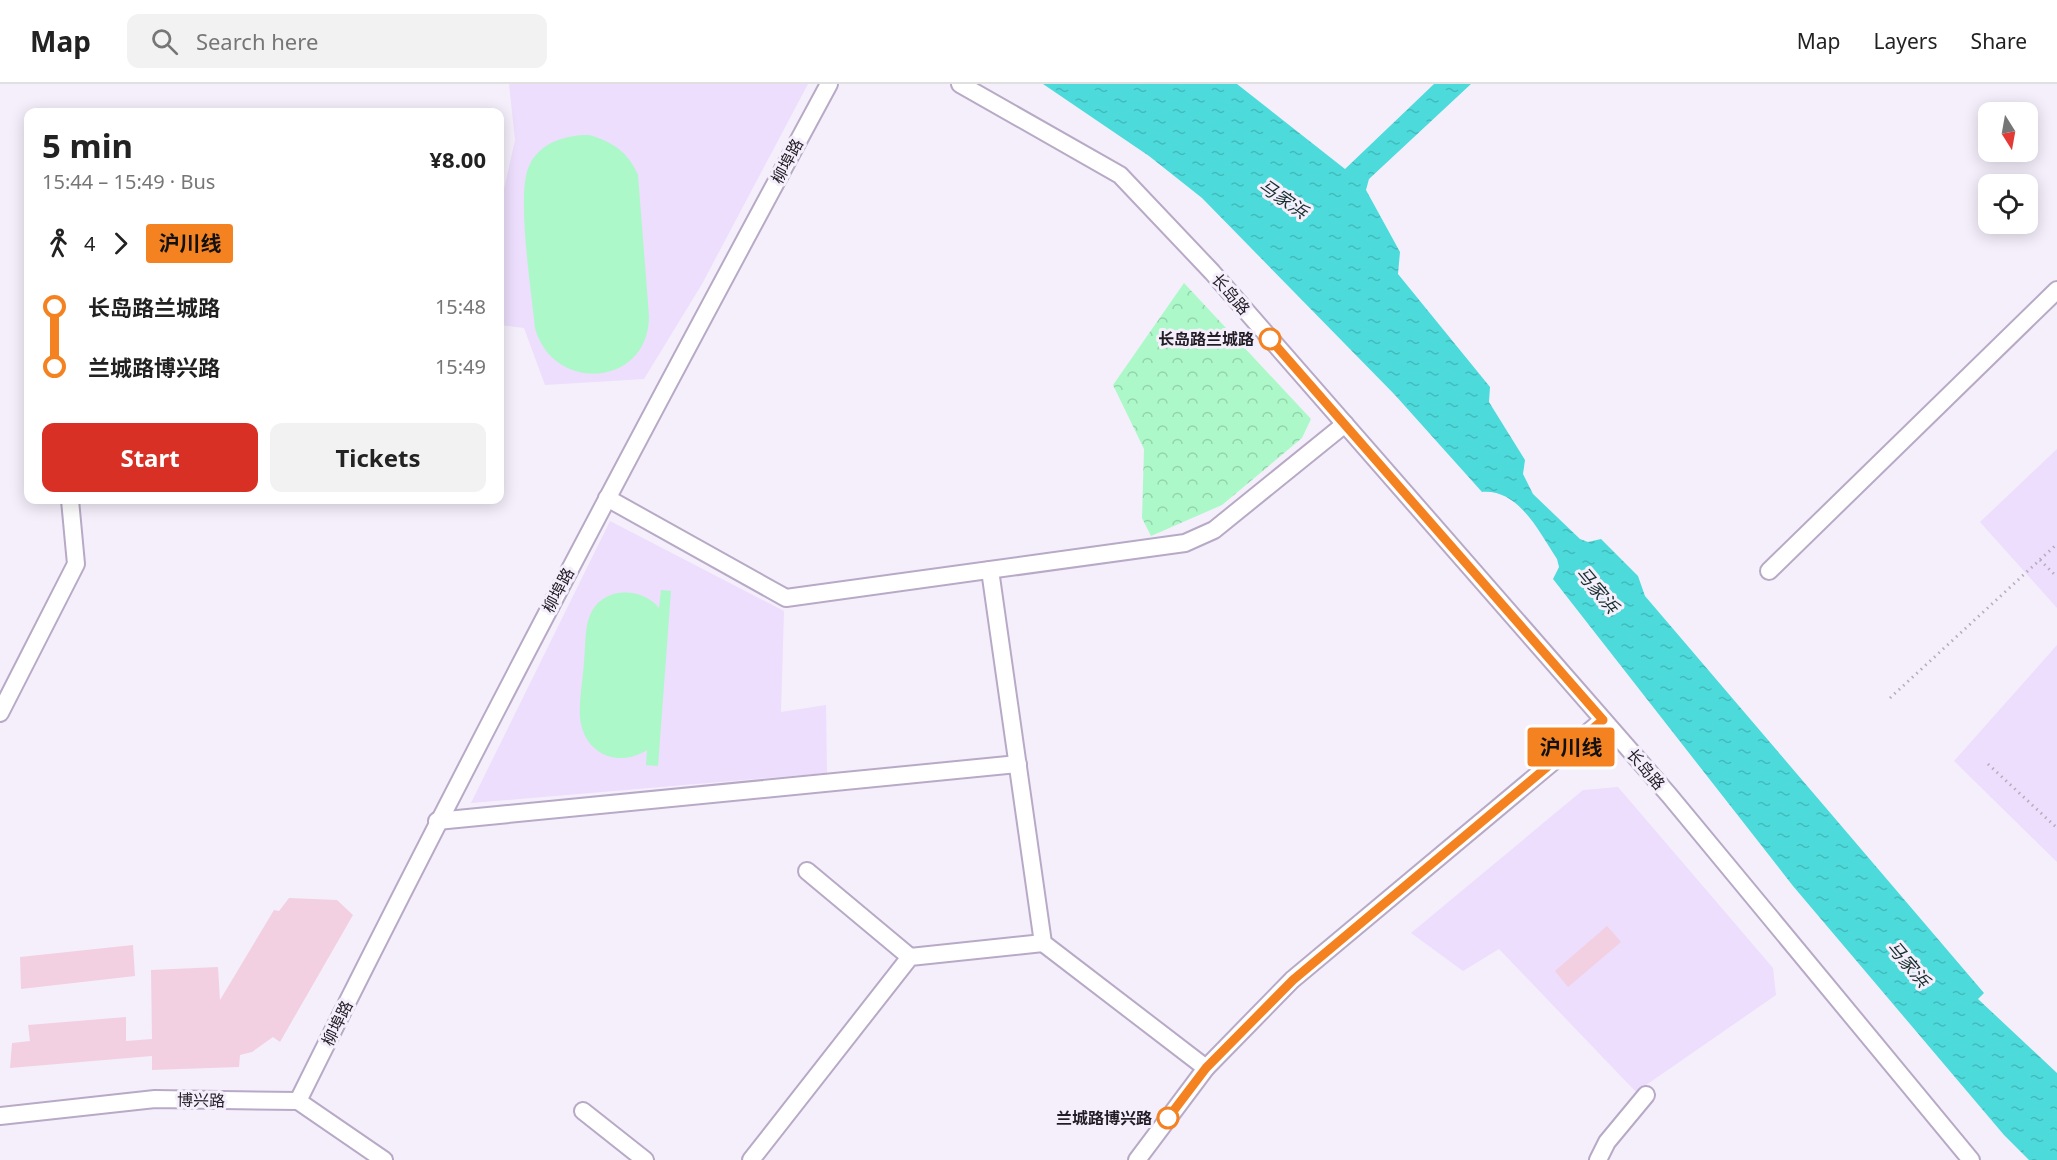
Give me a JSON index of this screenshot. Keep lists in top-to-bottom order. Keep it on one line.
{"streets":{"street":["柳埠路","长岛路","博兴路"]},"crossings":[["柳埠路","博兴路"]],"water":["马家浜"],"places":["长岛路兰城路","兰城路博兴路"],"lines":["bus line 沪川线"],"north":"bottom","page":{"header":"Map","search":"Search here","nav":["Map","Layers","Share"],"on_map":"沪川线","heading":["5 min","15:44 – 15:49 · Bus","¥8.00"],"legs":["4","沪川线"],"list":[{"name":"长岛路兰城路","value":"15:48"},{"name":"兰城路博兴路","value":"15:49"}],"buttons":["Start","Tickets"]}}
